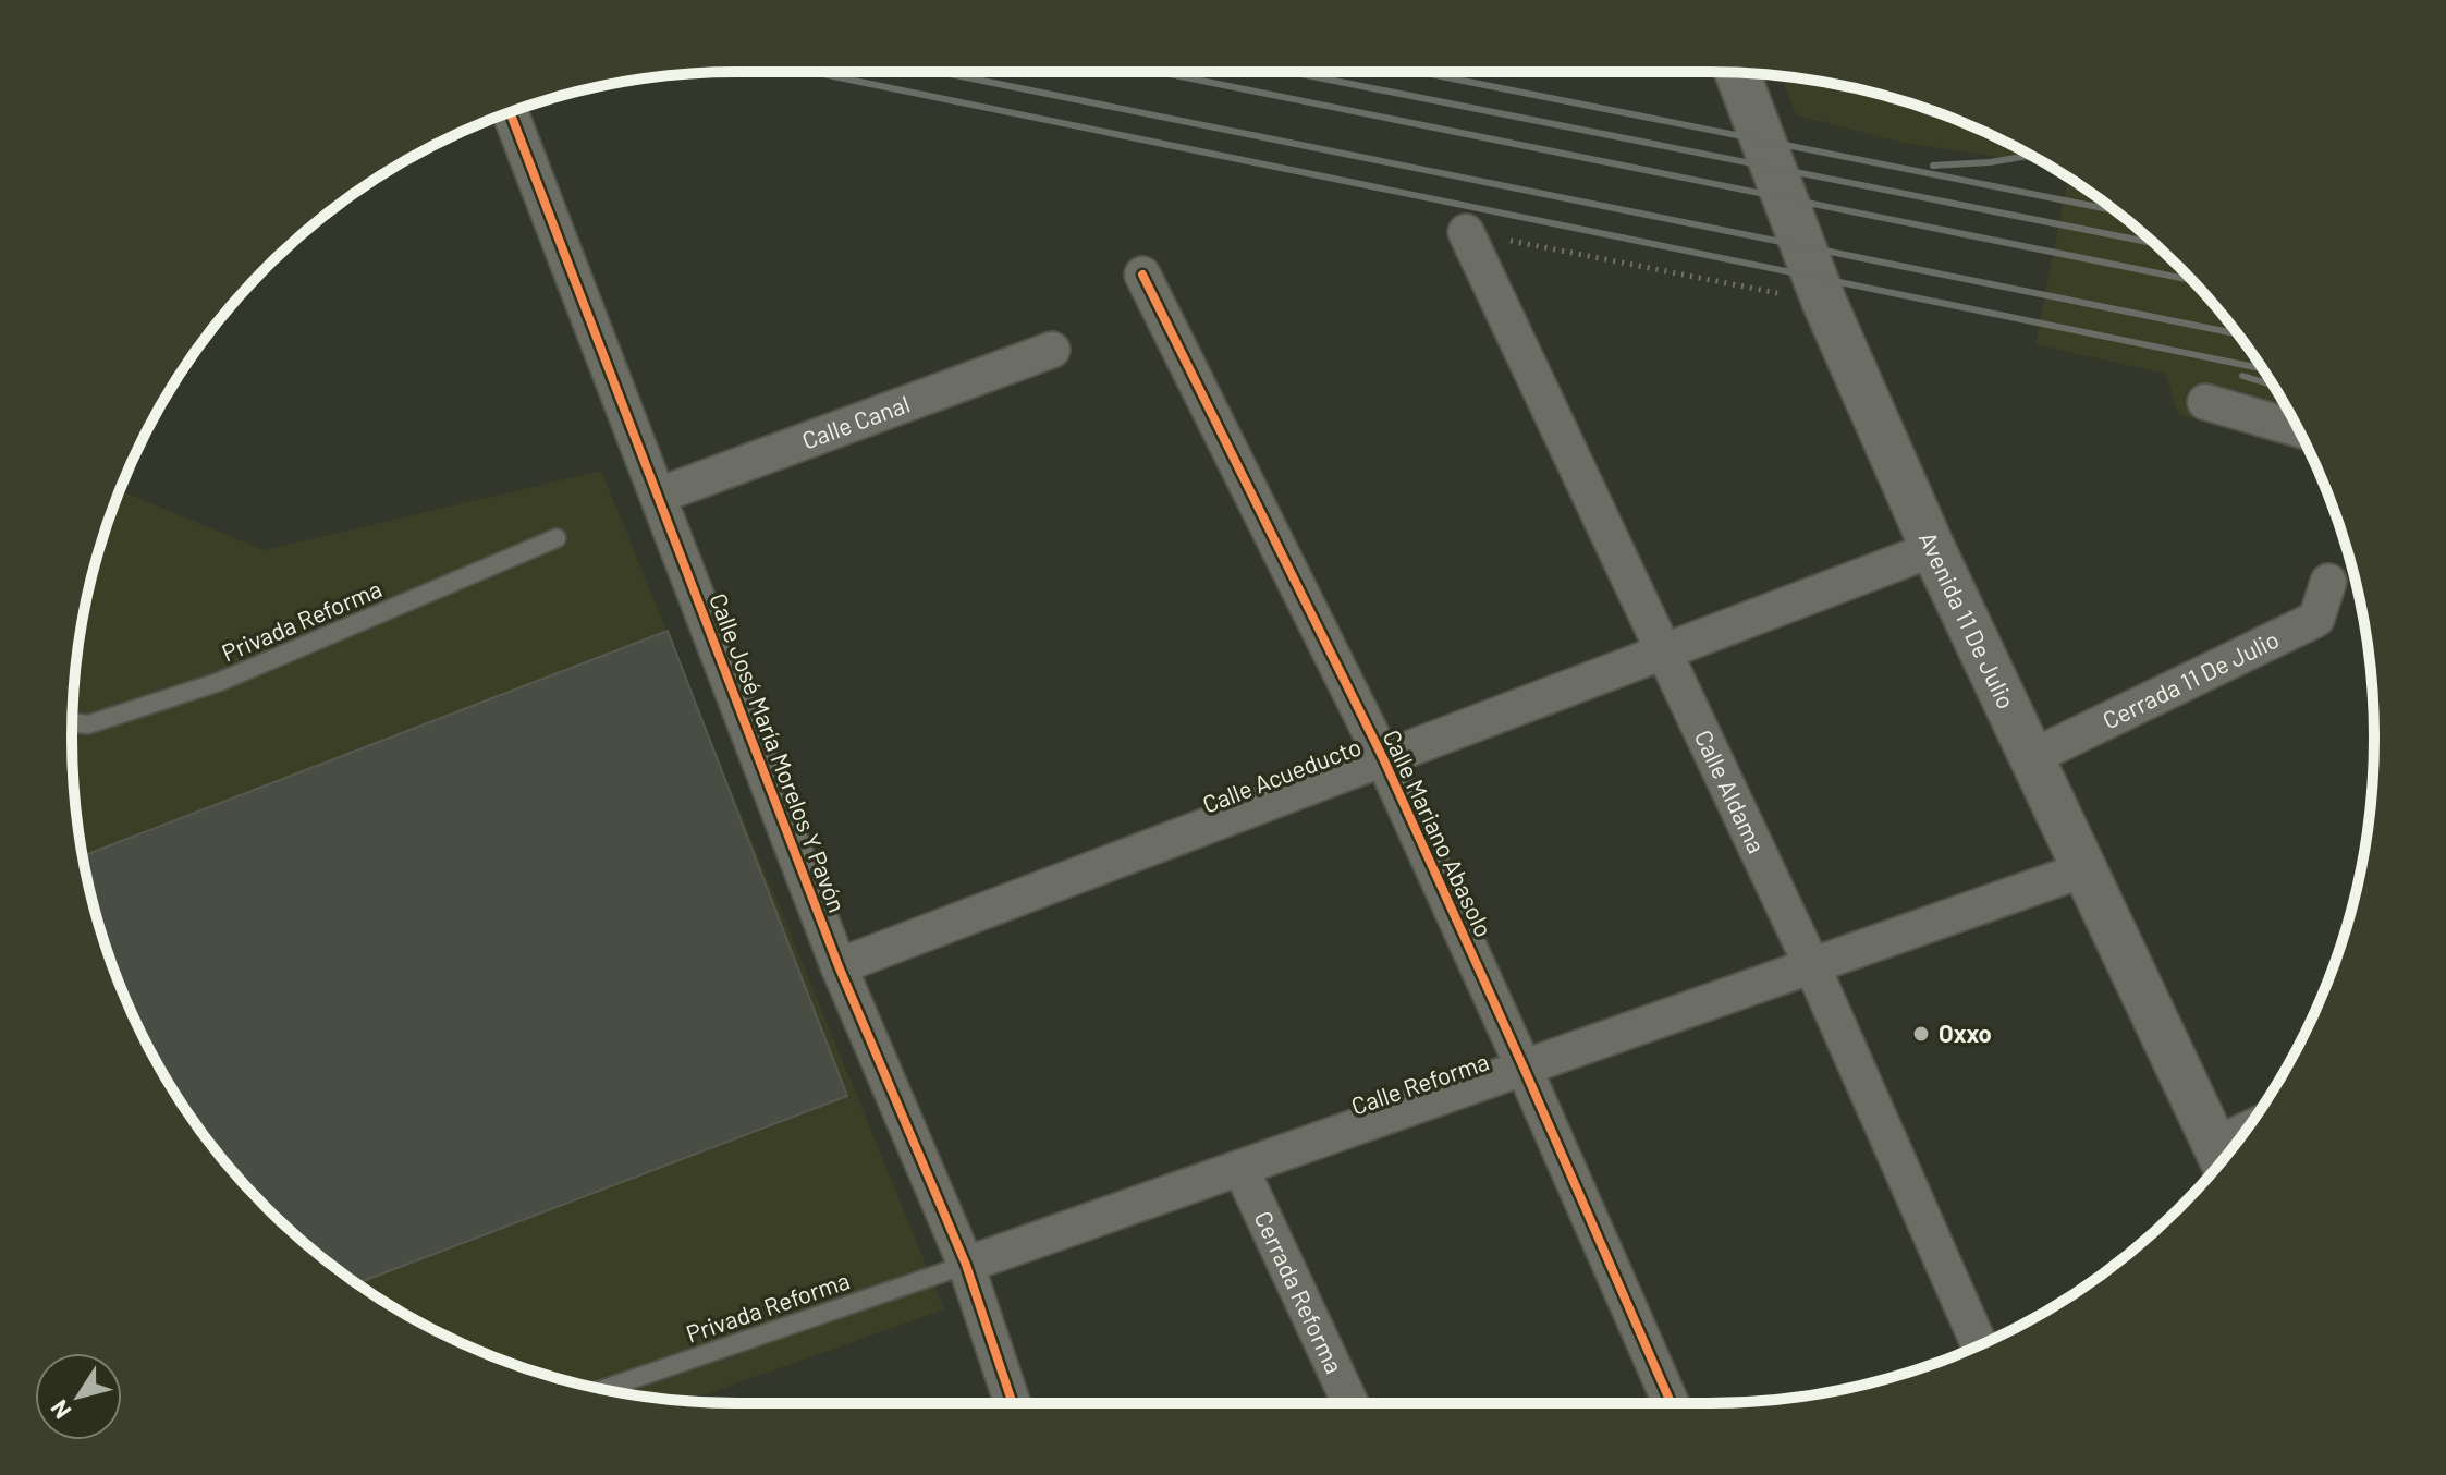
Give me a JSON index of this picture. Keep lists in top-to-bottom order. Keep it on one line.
{"streets":{"street":["Calle Canal","Avenida 11 De Julio","Cerrada 11 De Julio","Calle José María Morelos Y Pavón","Calle Acueducto","Calle Aldama","Calle Mariano Abasolo","Calle Reforma","Cerrada Reforma"],"lane":["Privada Reforma"]},"crossings":[["Calle Canal","Calle José María Morelos Y Pavón"],["Privada Reforma","Calle José María Morelos Y Pavón"],["Privada Reforma","Calle Reforma"],["Avenida 11 De Julio","Cerrada 11 De Julio"],["Avenida 11 De Julio","Calle Acueducto"],["Avenida 11 De Julio","Calle Reforma"],["Calle José María Morelos Y Pavón","Calle Acueducto"],["Calle José María Morelos Y Pavón","Calle Reforma"],["Calle Acueducto","Calle Aldama"],["Calle Acueducto","Calle Mariano Abasolo"],["Calle Aldama","Calle Reforma"],["Calle Mariano Abasolo","Calle Reforma"],["Calle Reforma","Cerrada Reforma"]],"places":["Oxxo"],"north":"bottom left"}
